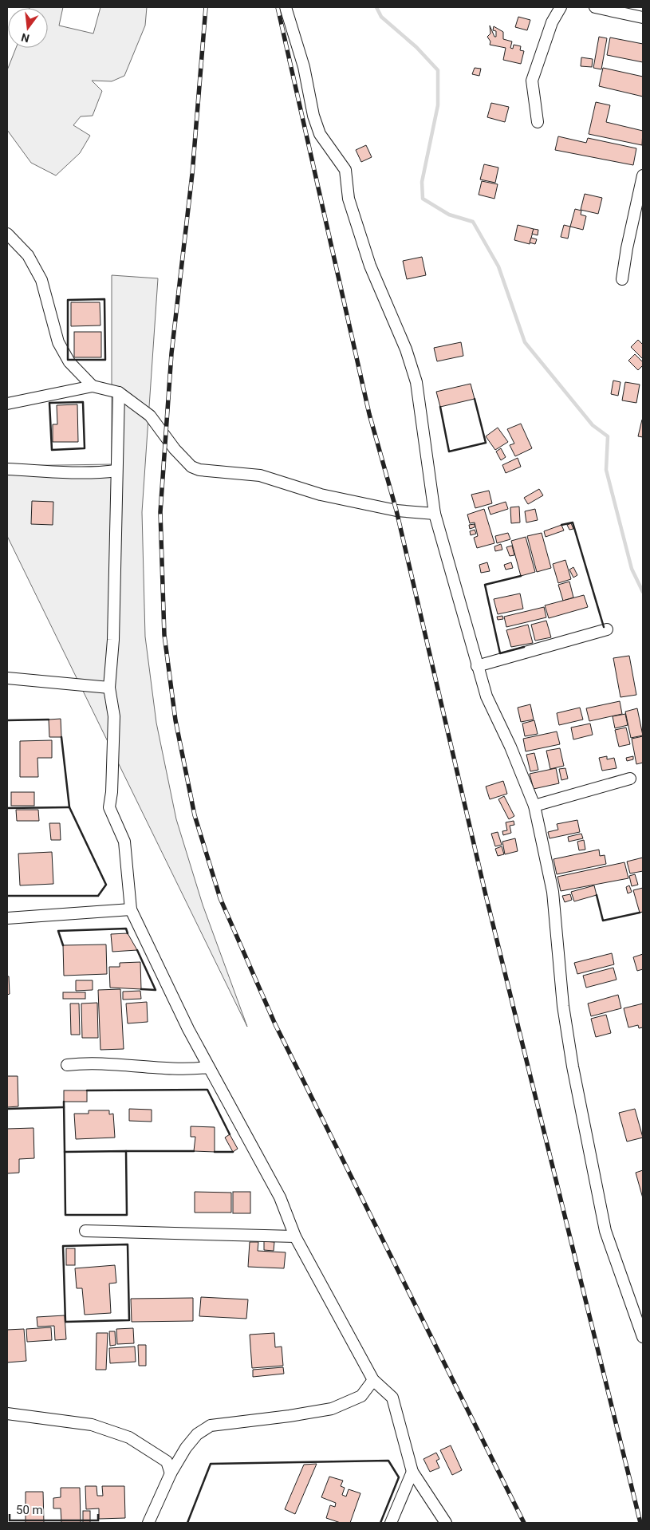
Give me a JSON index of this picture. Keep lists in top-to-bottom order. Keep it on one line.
{"scale_bar":"50 m","north":"bottom"}
